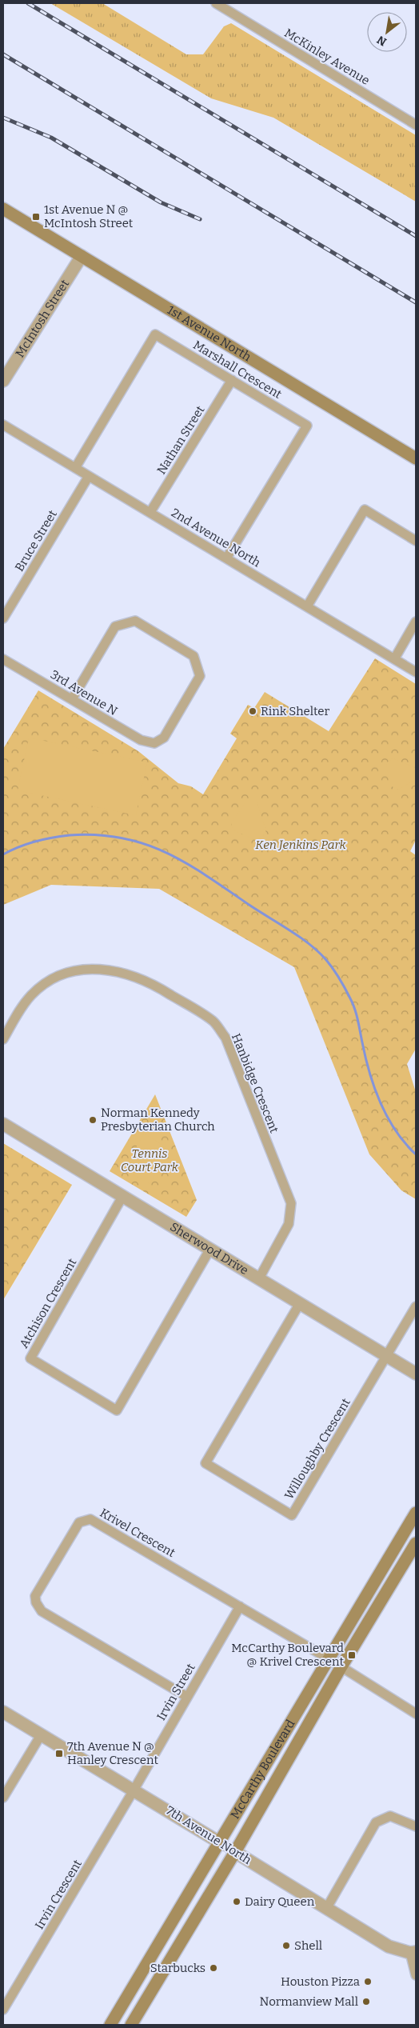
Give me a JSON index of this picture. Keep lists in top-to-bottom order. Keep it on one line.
{"streets":{"main road":["1st Avenue North","McCarthy Boulevard"],"street":["McKinley Avenue","McIntosh Street","Marshall Crescent","Nathan Street","2nd Avenue North","Bruce Street","3rd Avenue N","Hanbidge Crescent","Sherwood Drive","Atchison Crescent","Willoughby Crescent","Krivel Crescent","Irvin Street","7th Avenue North","Irvin Crescent"]},"crossings":[["McIntosh Street","1st Avenue North"],["Marshall Crescent","Nathan Street"],["Marshall Crescent","2nd Avenue North"],["Nathan Street","2nd Avenue North"],["2nd Avenue North","Bruce Street"],["Hanbidge Crescent","Sherwood Drive"],["Sherwood Drive","Atchison Crescent"],["Sherwood Drive","Willoughby Crescent"],["Krivel Crescent","Irvin Street"],["Krivel Crescent","McCarthy Boulevard"],["Irvin Street","7th Avenue North"],["Irvin Street","Irvin Crescent"],["McCarthy Boulevard","7th Avenue North"],["7th Avenue North","Irvin Crescent"]],"parks":["Ken Jenkins Park","Tennis Court Park"],"places":{"transit":["1st Avenue N @ McIntosh Street","McCarthy Boulevard @ Krivel Crescent","7th Avenue N @ Hanley Crescent"],"other":["Rink Shelter","Norman Kennedy Presbyterian Church","Dairy Queen","Shell","Starbucks","Houston Pizza","Normanview Mall"]},"north":"bottom left"}
